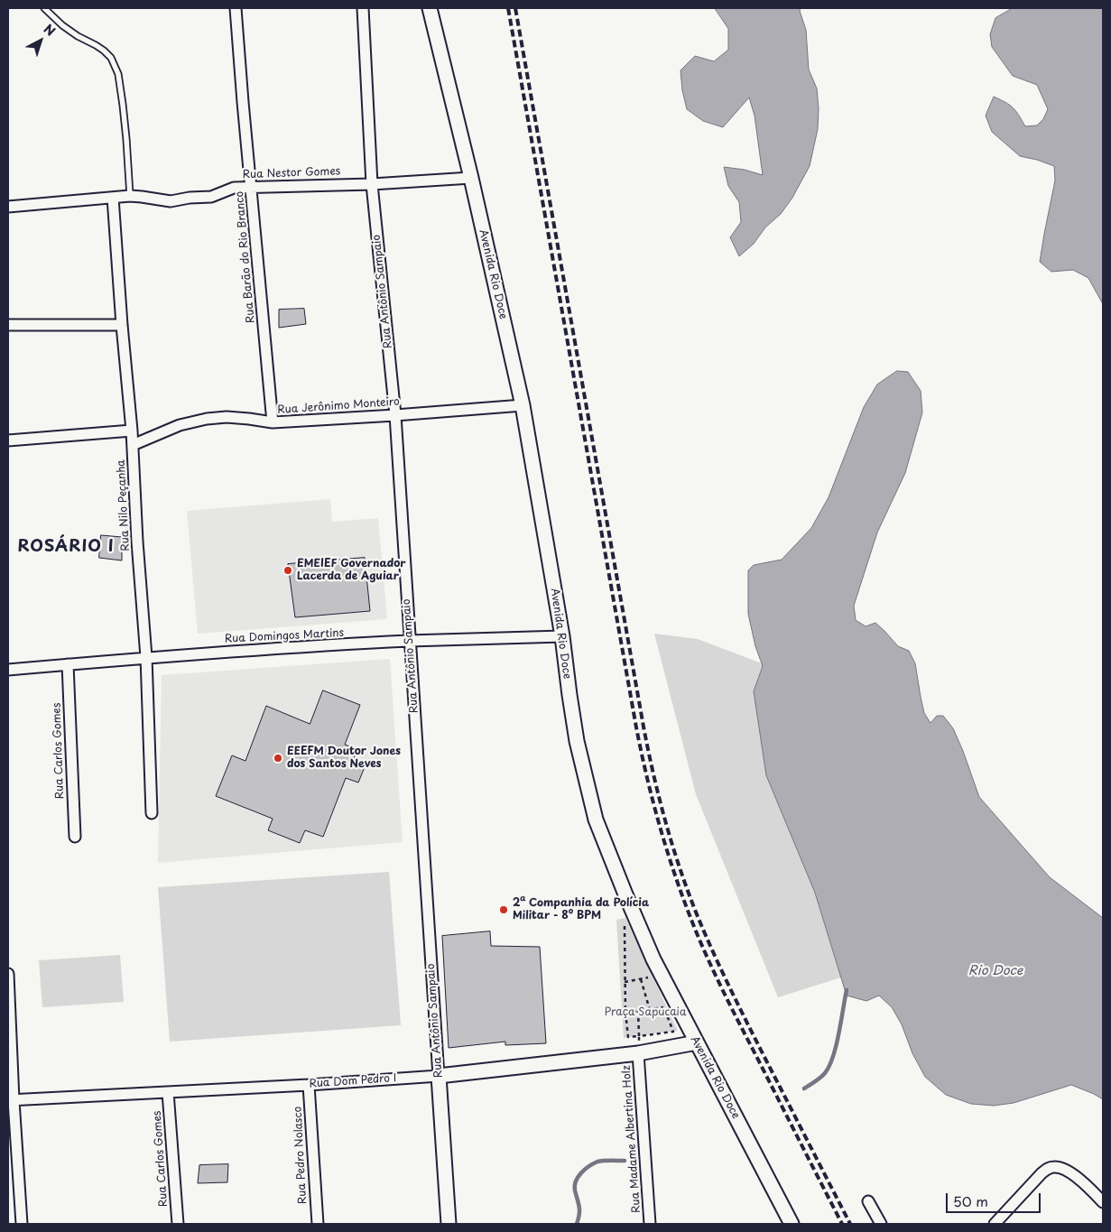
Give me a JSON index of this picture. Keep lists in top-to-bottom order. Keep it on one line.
{"streets":{"street":["Rua Nestor Gomes","Rua Barão do Rio Branco","Avenida Rio Doce","Rua Antônio Sampaio","Rua Jerônimo Monteiro","Rua Nilo Peçanha","Rua Domingos Martins","Rua Carlos Gomes","Rua Dom Pedro I","Rua Madame Albertina Holz","Rua Pedro Nolasco"]},"crossings":[["Rua Nestor Gomes","Rua Barão do Rio Branco"],["Rua Nestor Gomes","Avenida Rio Doce"],["Rua Nestor Gomes","Rua Antônio Sampaio"],["Rua Nestor Gomes","Rua Nilo Peçanha"],["Rua Barão do Rio Branco","Rua Jerônimo Monteiro"],["Avenida Rio Doce","Rua Jerônimo Monteiro"],["Avenida Rio Doce","Rua Domingos Martins"],["Avenida Rio Doce","Rua Dom Pedro I"],["Rua Antônio Sampaio","Rua Jerônimo Monteiro"],["Rua Antônio Sampaio","Rua Domingos Martins"],["Rua Antônio Sampaio","Rua Dom Pedro I"],["Rua Jerônimo Monteiro","Rua Nilo Peçanha"],["Rua Nilo Peçanha","Rua Domingos Martins"],["Rua Domingos Martins","Rua Carlos Gomes"],["Rua Carlos Gomes","Rua Dom Pedro I"],["Rua Dom Pedro I","Rua Madame Albertina Holz"],["Rua Dom Pedro I","Rua Pedro Nolasco"]],"districts":["ROSÁRIO I"],"water":["Rio Doce"],"parks":["Praça Sapucaia"],"places":["EMEIEF Governador Lacerda de Aguiar","EEEFM Doutor Jones dos Santos Neves","2ª Companhia da Polícia Militar - 8º BPM"],"scale_bar":"50 m","north":"top right"}
